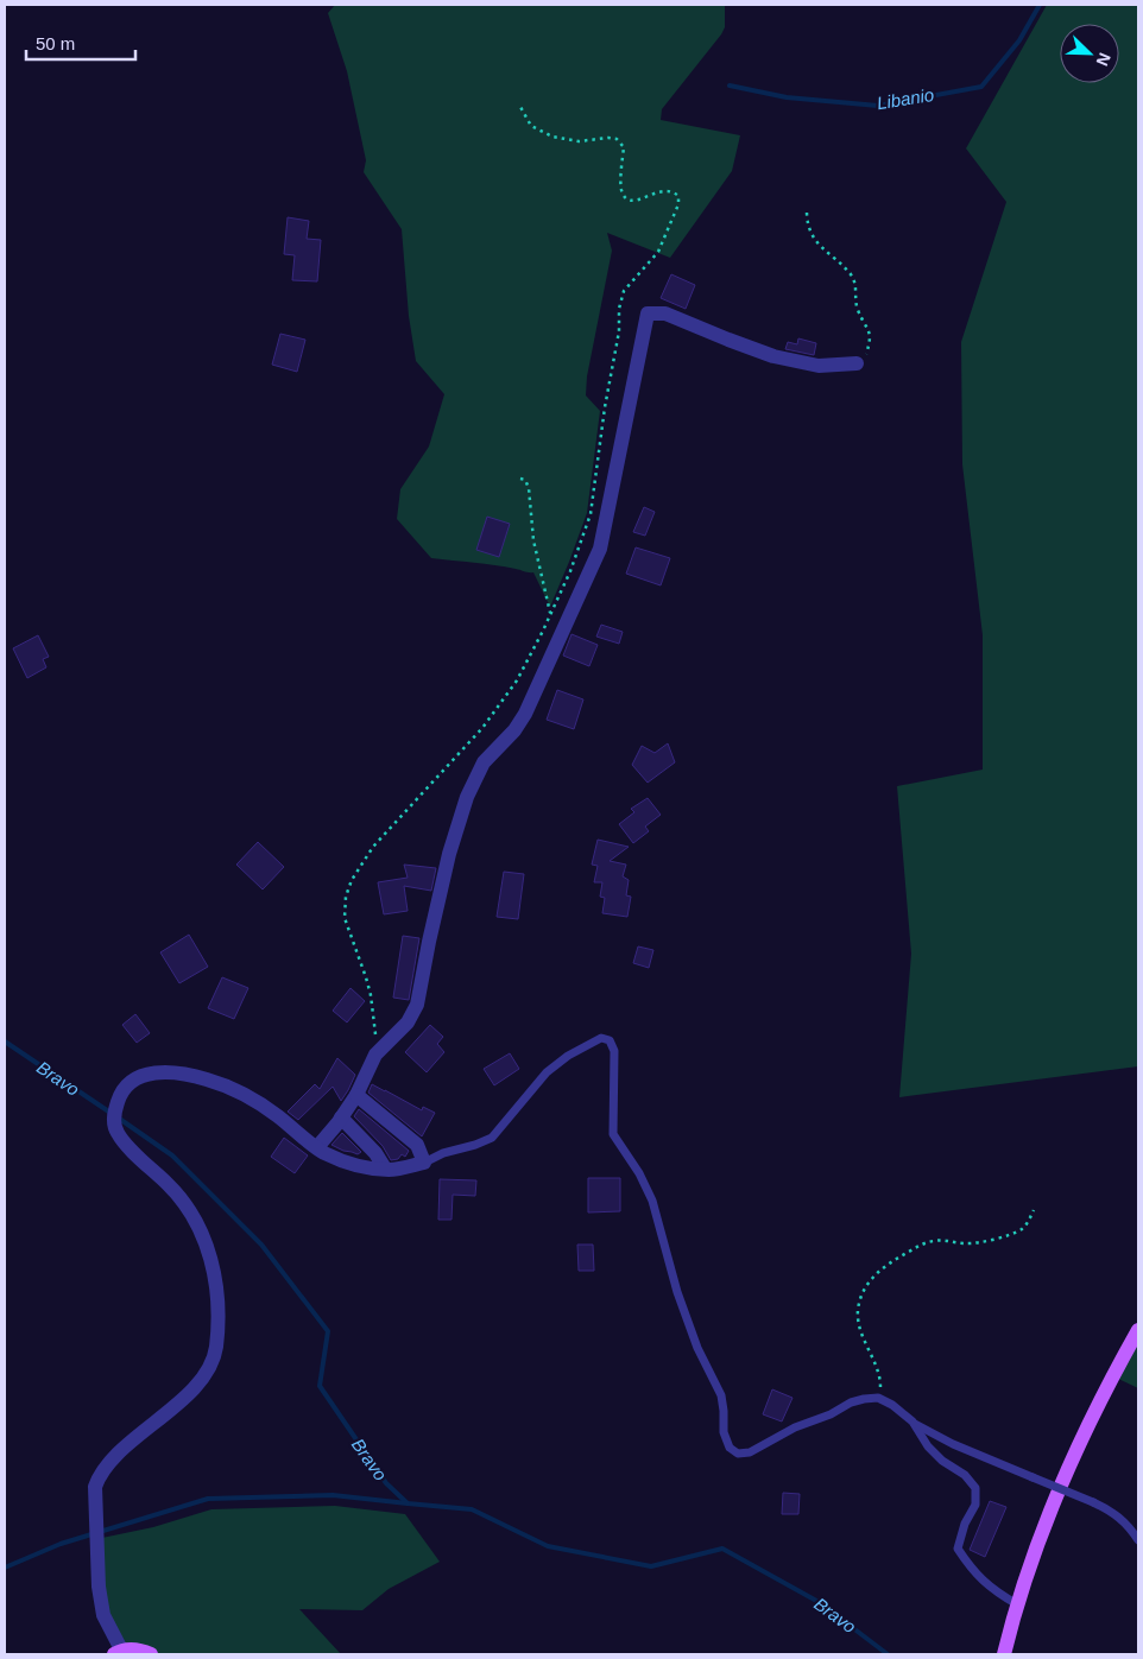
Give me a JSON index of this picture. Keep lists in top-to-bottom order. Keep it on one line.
{"water":["Libanio","Bravo"],"scale_bar":"50 m","north":"bottom right"}
